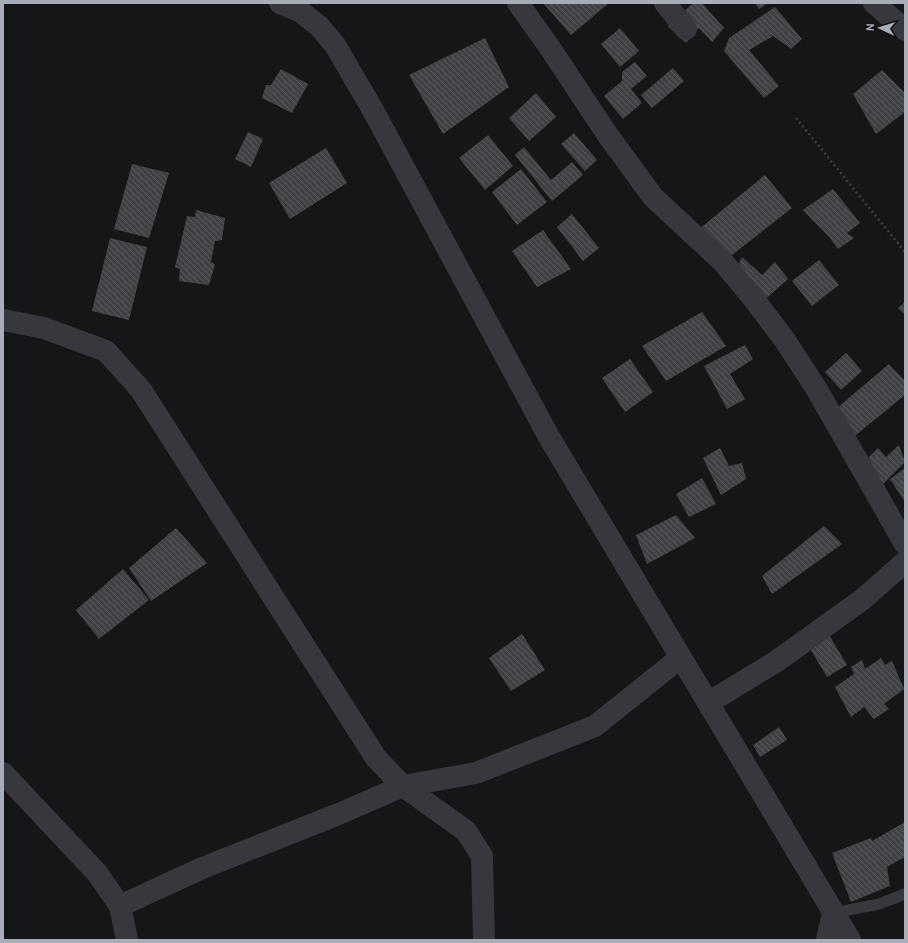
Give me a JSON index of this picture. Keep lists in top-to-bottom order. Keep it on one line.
{"north":"left"}
